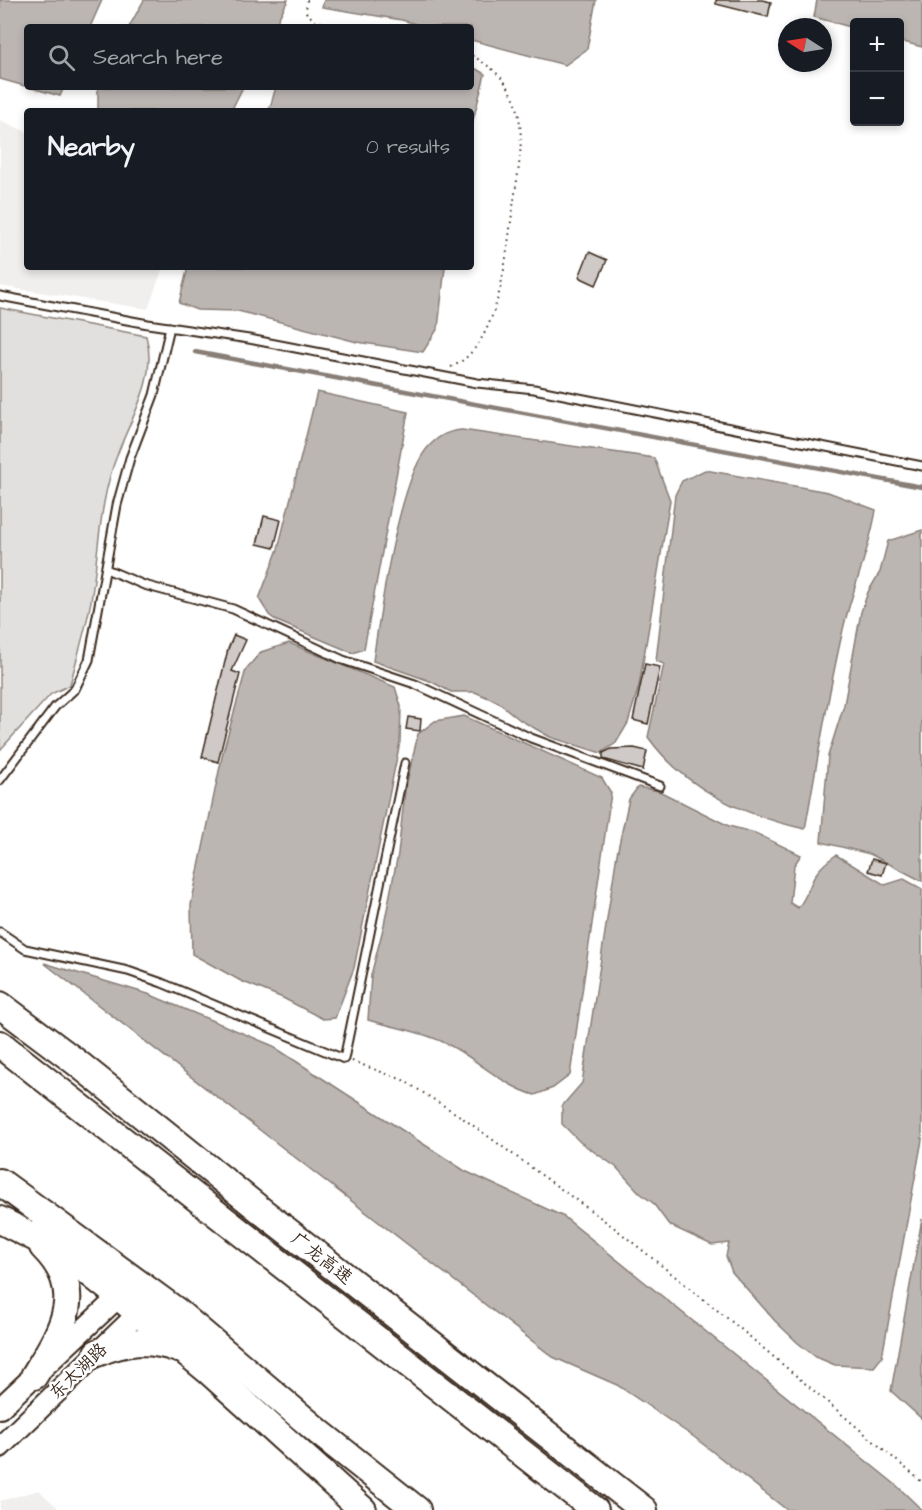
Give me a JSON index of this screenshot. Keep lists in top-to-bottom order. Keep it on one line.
{"streets":{"highway":["广龙高速"],"main road":["东太湖路"]},"north":"left","page":{"map_buttons":["+","−"],"search":"Search here","heading":["Nearby","0 results"]}}
